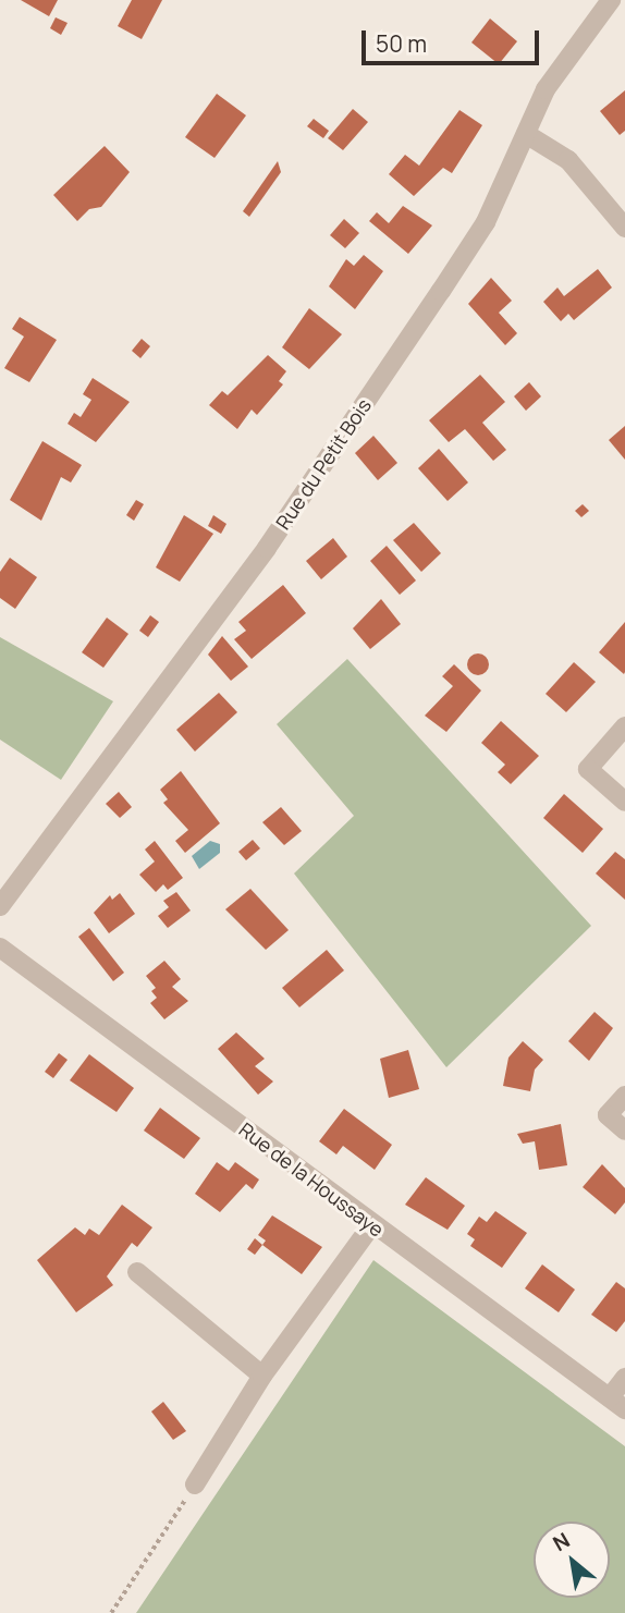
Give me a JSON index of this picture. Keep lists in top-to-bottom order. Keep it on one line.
{"streets":{"street":["Rue du Petit Bois","Rue de la Houssaye"]},"scale_bar":"50 m","north":"top left"}
